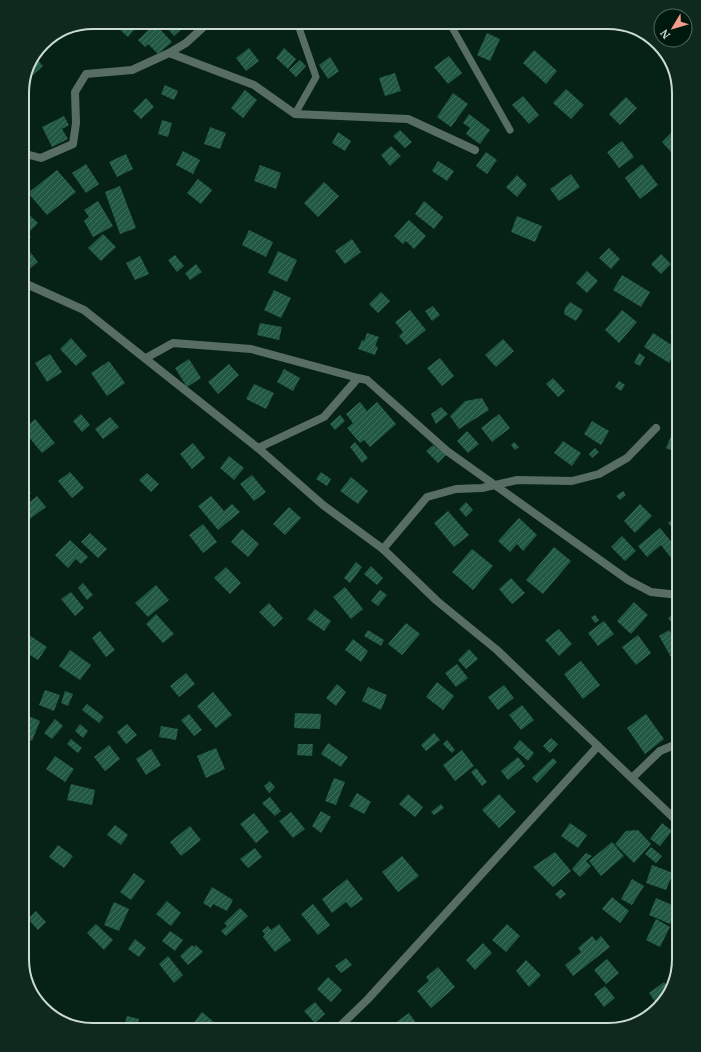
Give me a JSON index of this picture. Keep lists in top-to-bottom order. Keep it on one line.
{"north":"bottom left"}
